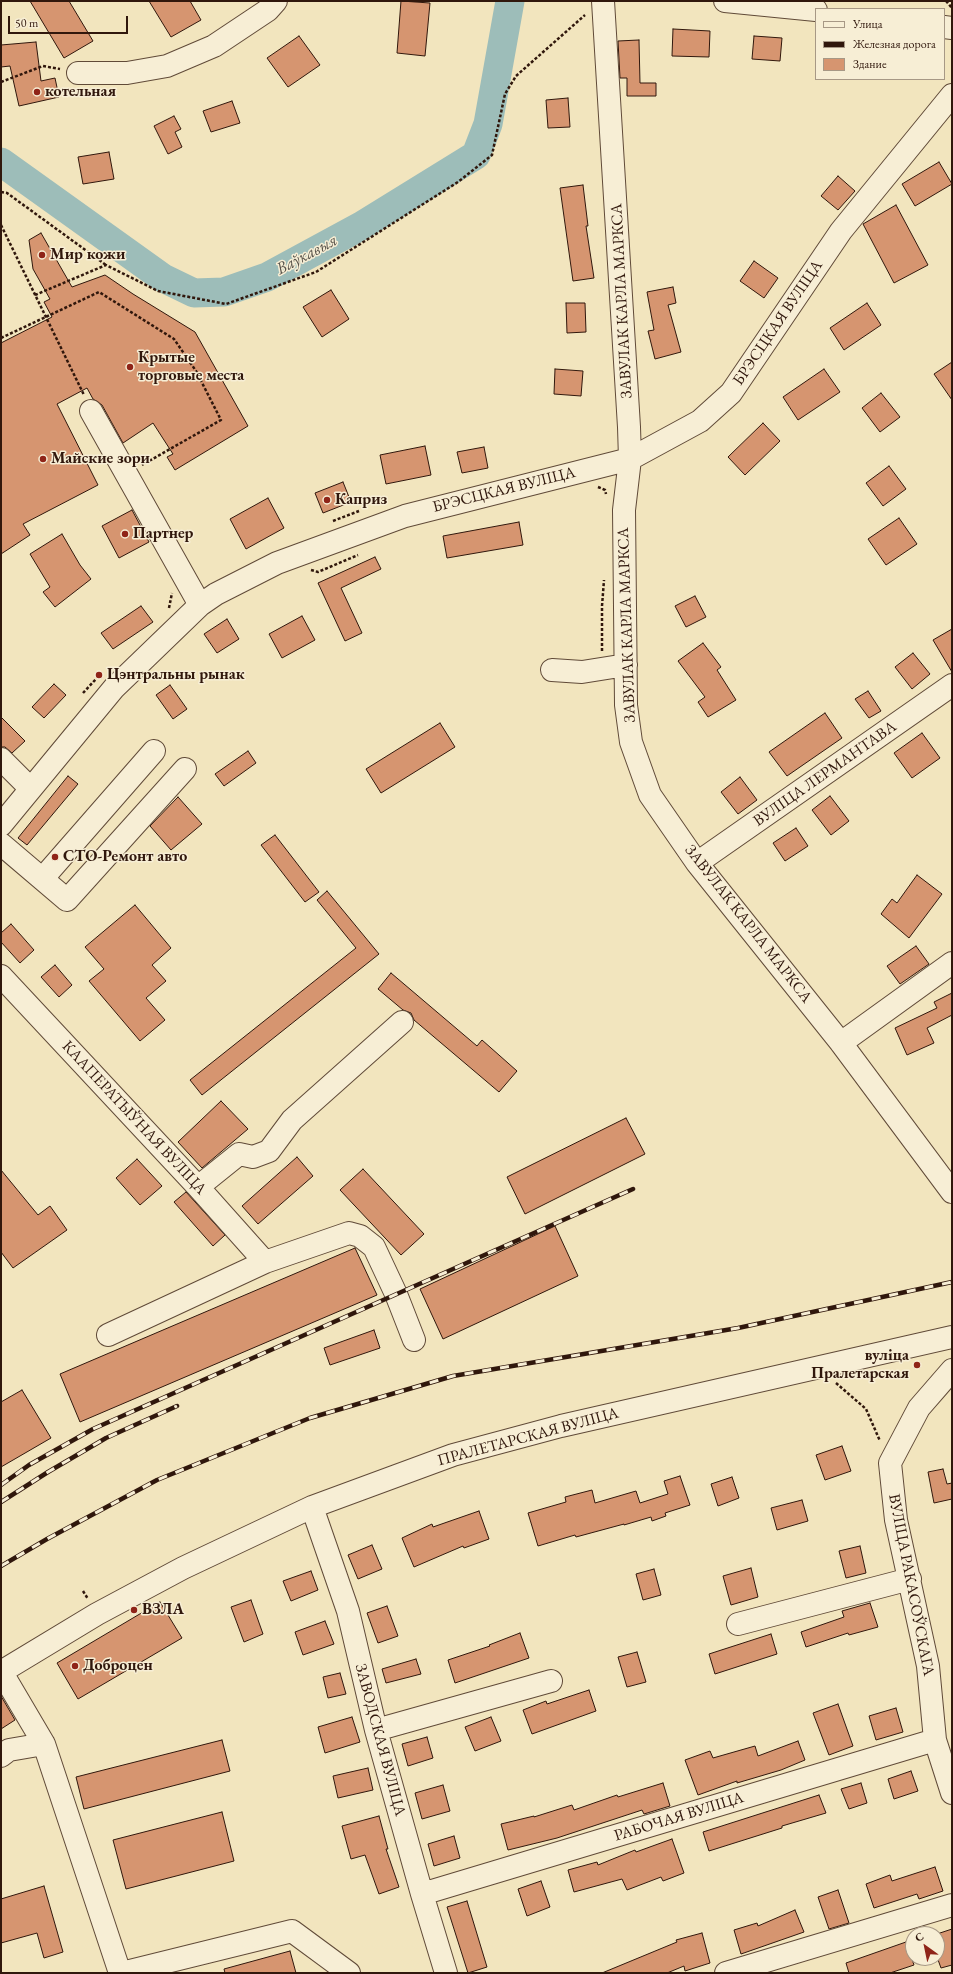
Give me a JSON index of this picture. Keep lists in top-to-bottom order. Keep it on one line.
{"streets":{"street":["ЗАВУЛАК КАРЛА МАРКСА","БРЭСЦКАЯ ВУЛІЦА","ВУЛІЦА ЛЕРМАНТАВА","КААПЕРАТЫЎНАЯ ВУЛІЦА","ПРАЛЕТАРСКАЯ ВУЛІЦА","ВУЛІЦА РАКАСОЎСКАГА","ЗАВОДСКАЯ ВУЛІЦА","РАБОЧАЯ ВУЛІЦА"]},"crossings":[["ЗАВУЛАК КАРЛА МАРКСА","БРЭСЦКАЯ ВУЛІЦА"],["ЗАВУЛАК КАРЛА МАРКСА","ВУЛІЦА ЛЕРМАНТАВА"],["ПРАЛЕТАРСКАЯ ВУЛІЦА","ЗАВОДСКАЯ ВУЛІЦА"],["ВУЛІЦА РАКАСОЎСКАГА","РАБОЧАЯ ВУЛІЦА"],["ЗАВОДСКАЯ ВУЛІЦА","РАБОЧАЯ ВУЛІЦА"]],"water":["Ваўкавыя"],"places":["котельная","Мир кожи","Крытые торговые места","Майские зори","Каприз","Партнер","Цэнтральны рынак","СТО-Ремонт авто","вуліца Пралетарская","ВЗЛА","Доброцен"],"legend":["Улица","Железная дорога","Здание"],"scale_bar":"50 m","north":"top left"}
